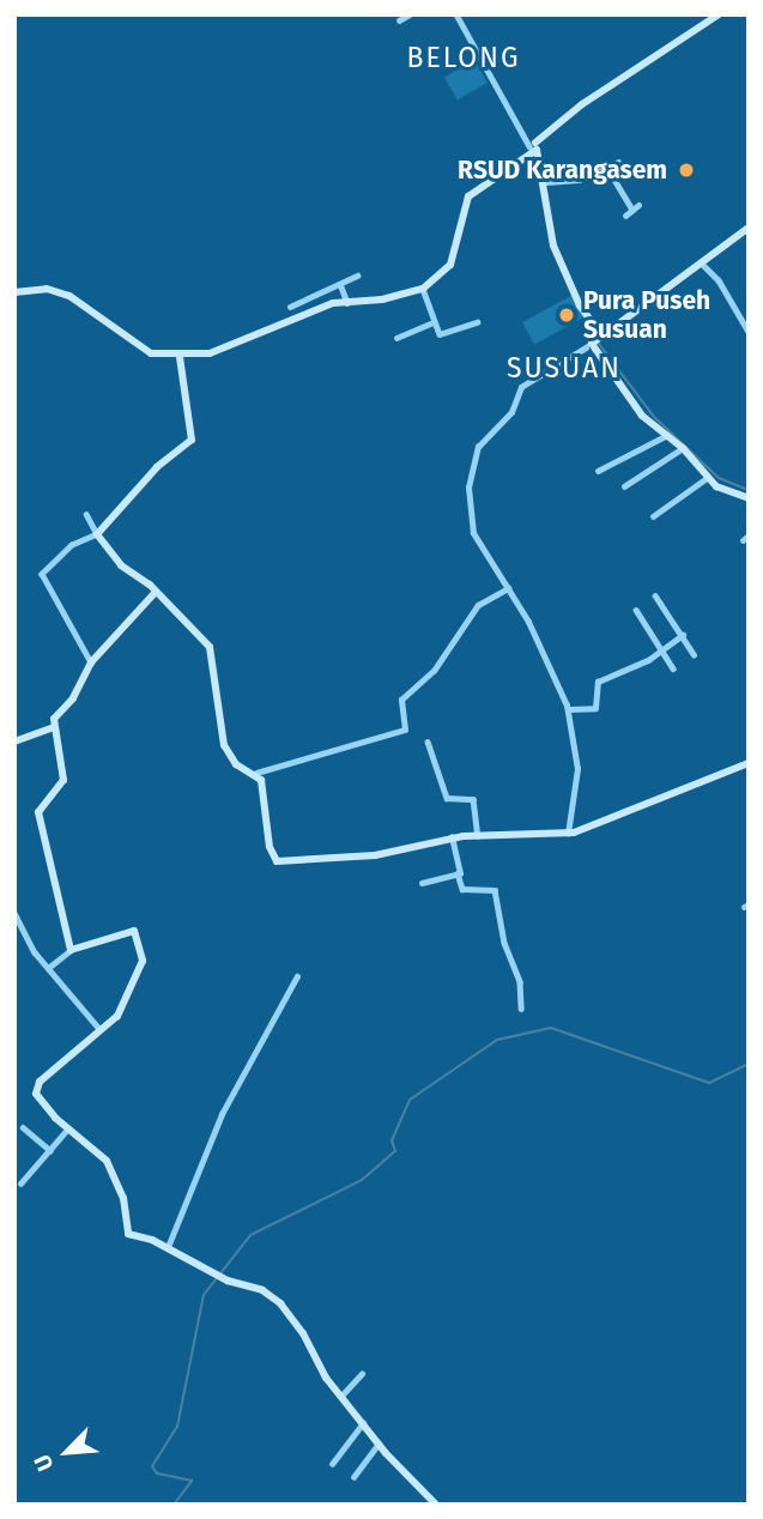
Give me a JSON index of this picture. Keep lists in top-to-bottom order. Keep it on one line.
{"districts":["BELONG","SUSUAN"],"places":["RSUD Karangasem","Pura Puseh Susuan"],"north":"bottom left"}
